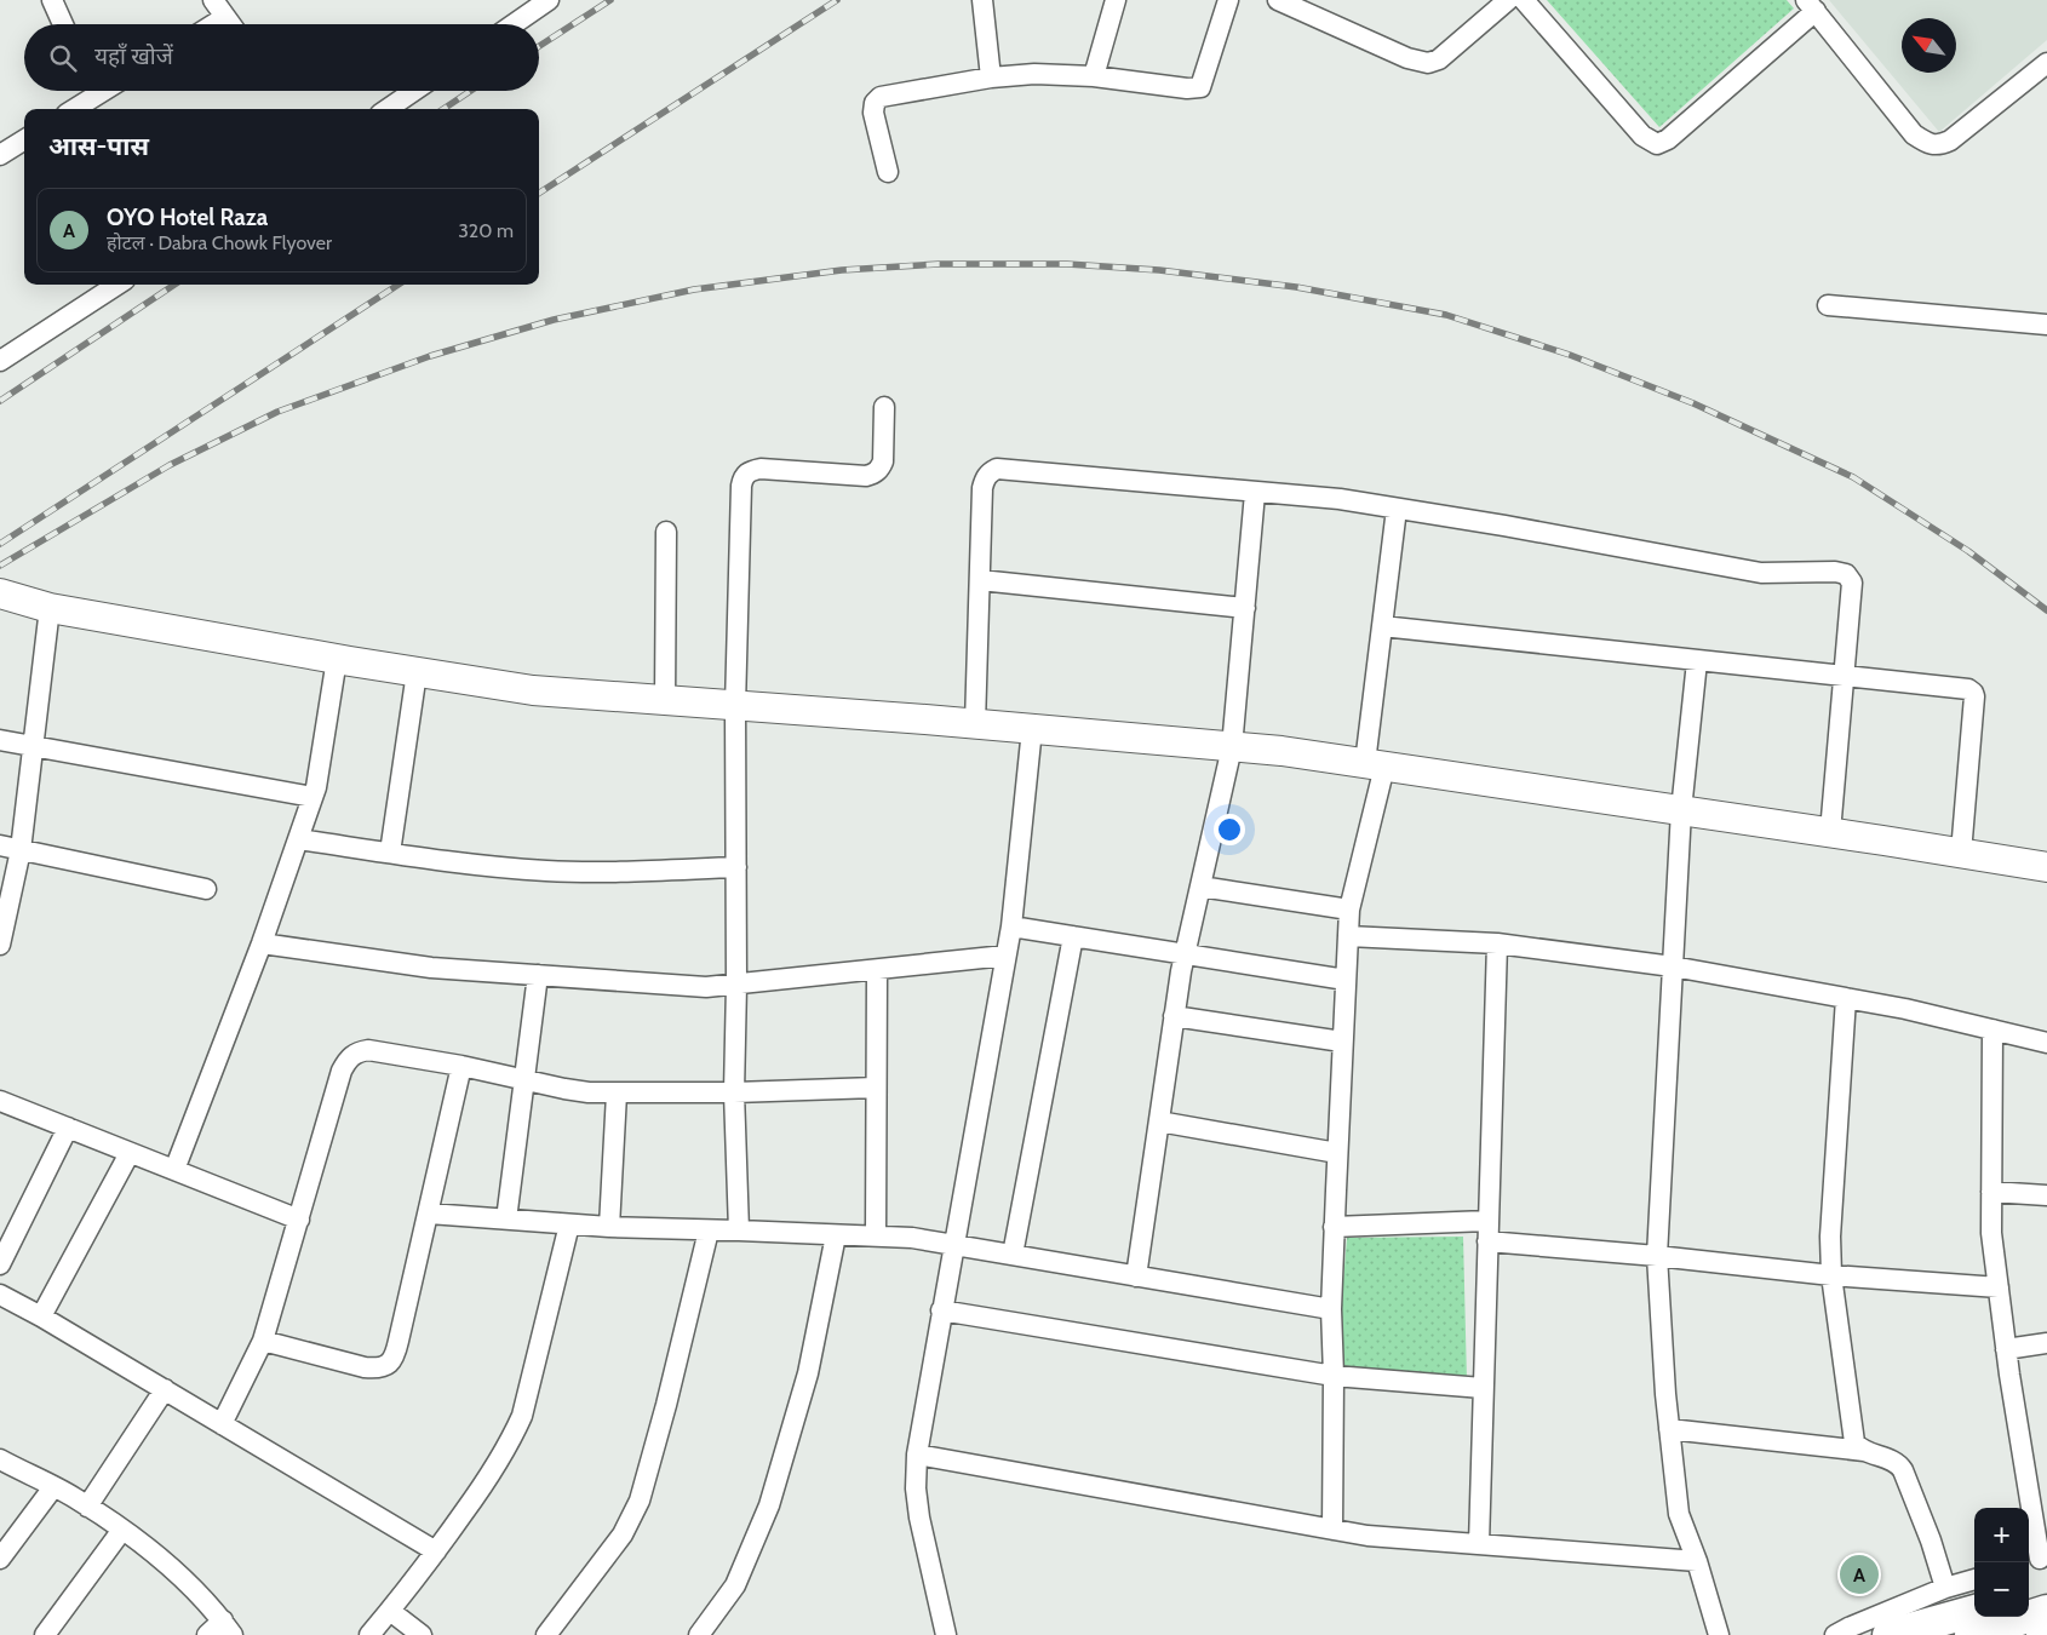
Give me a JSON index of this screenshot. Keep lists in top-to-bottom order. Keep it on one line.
{"north":"top left","page":{"search":"यहाँ खोजें","heading":"आस-पास","list":[{"mark":"A","name":"OYO Hotel Raza","note":"होटल · Dabra Chowk Flyover","value":"320 m"}],"map_buttons":["+","−"],"pins":"A"}}
